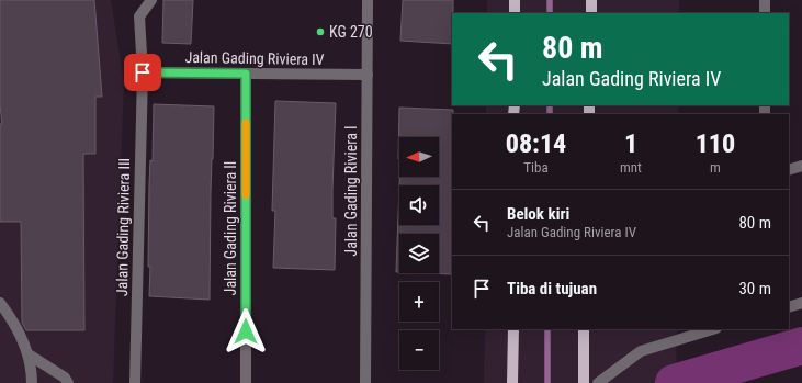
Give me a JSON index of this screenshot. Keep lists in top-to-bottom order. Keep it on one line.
{"streets":{"street":["Jalan Gading Riviera IV","Jalan Gading Riviera I","Jalan Gading Riviera III","Jalan Gading Riviera II"]},"crossings":[["Jalan Gading Riviera IV","Jalan Gading Riviera I"],["Jalan Gading Riviera IV","Jalan Gading Riviera III"],["Jalan Gading Riviera IV","Jalan Gading Riviera II"]],"places":["KG 270"],"north":"left","page":{"turn":["80 m","Jalan Gading Riviera IV"],"eta":["08:14","Tiba","1","mnt","110","m"],"map_buttons":["+","−"],"list":[{"name":"Belok kiri","note":"Jalan Gading Riviera IV","value":"80 m"},{"name":"Tiba di tujuan","value":"30 m"}]}}
